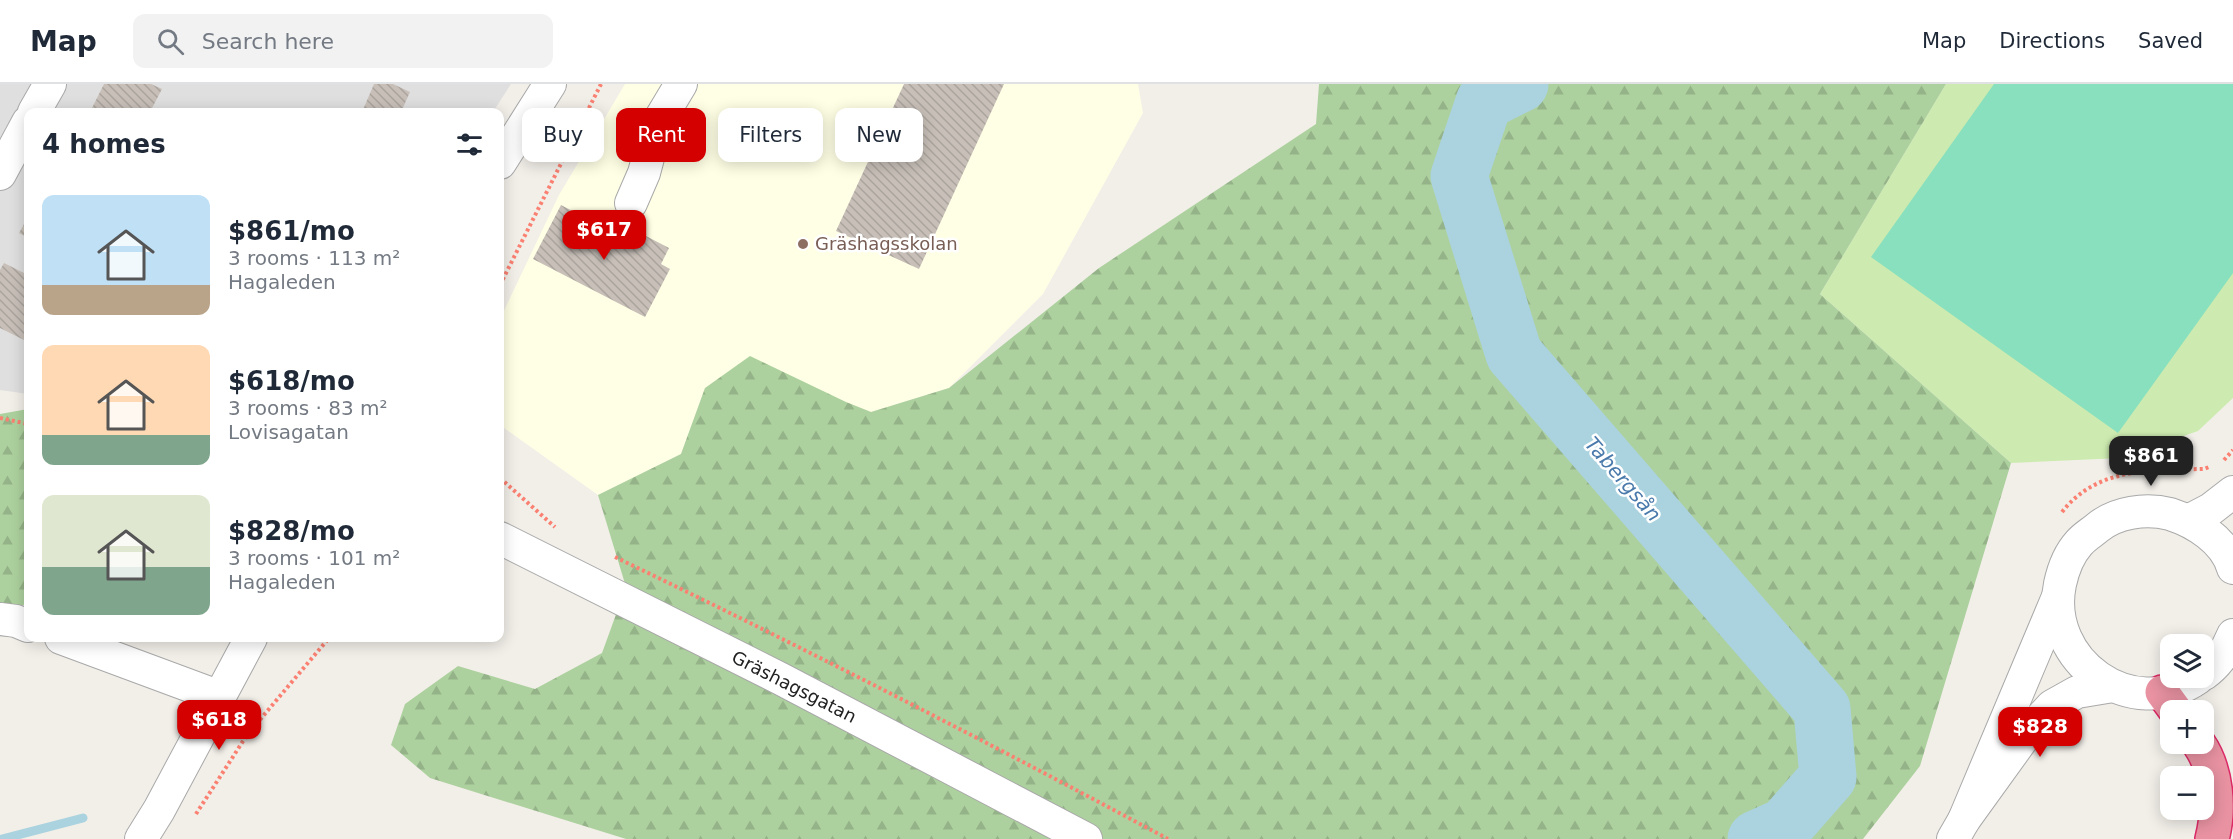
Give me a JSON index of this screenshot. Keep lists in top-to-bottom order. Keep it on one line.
{"streets":{"street":["Gräshagsgatan"]},"water":["Tabergsån"],"places":["Gräshagsskolan"],"page":{"header":"Map","search":"Search here","nav":["Map","Directions","Saved"],"chip":["Buy","Rent","Filters","New"],"heading":"4 homes","list":[{"name":"$861/mo","note":"3 rooms · 113 m² · Hagaleden"},{"name":"$618/mo","note":"3 rooms · 83 m² · Lovisagatan"},{"name":"$828/mo","note":"3 rooms · 101 m² · Hagaleden"}],"price":["$617","$861","$618","$828"],"map_buttons":["+","−"]}}
